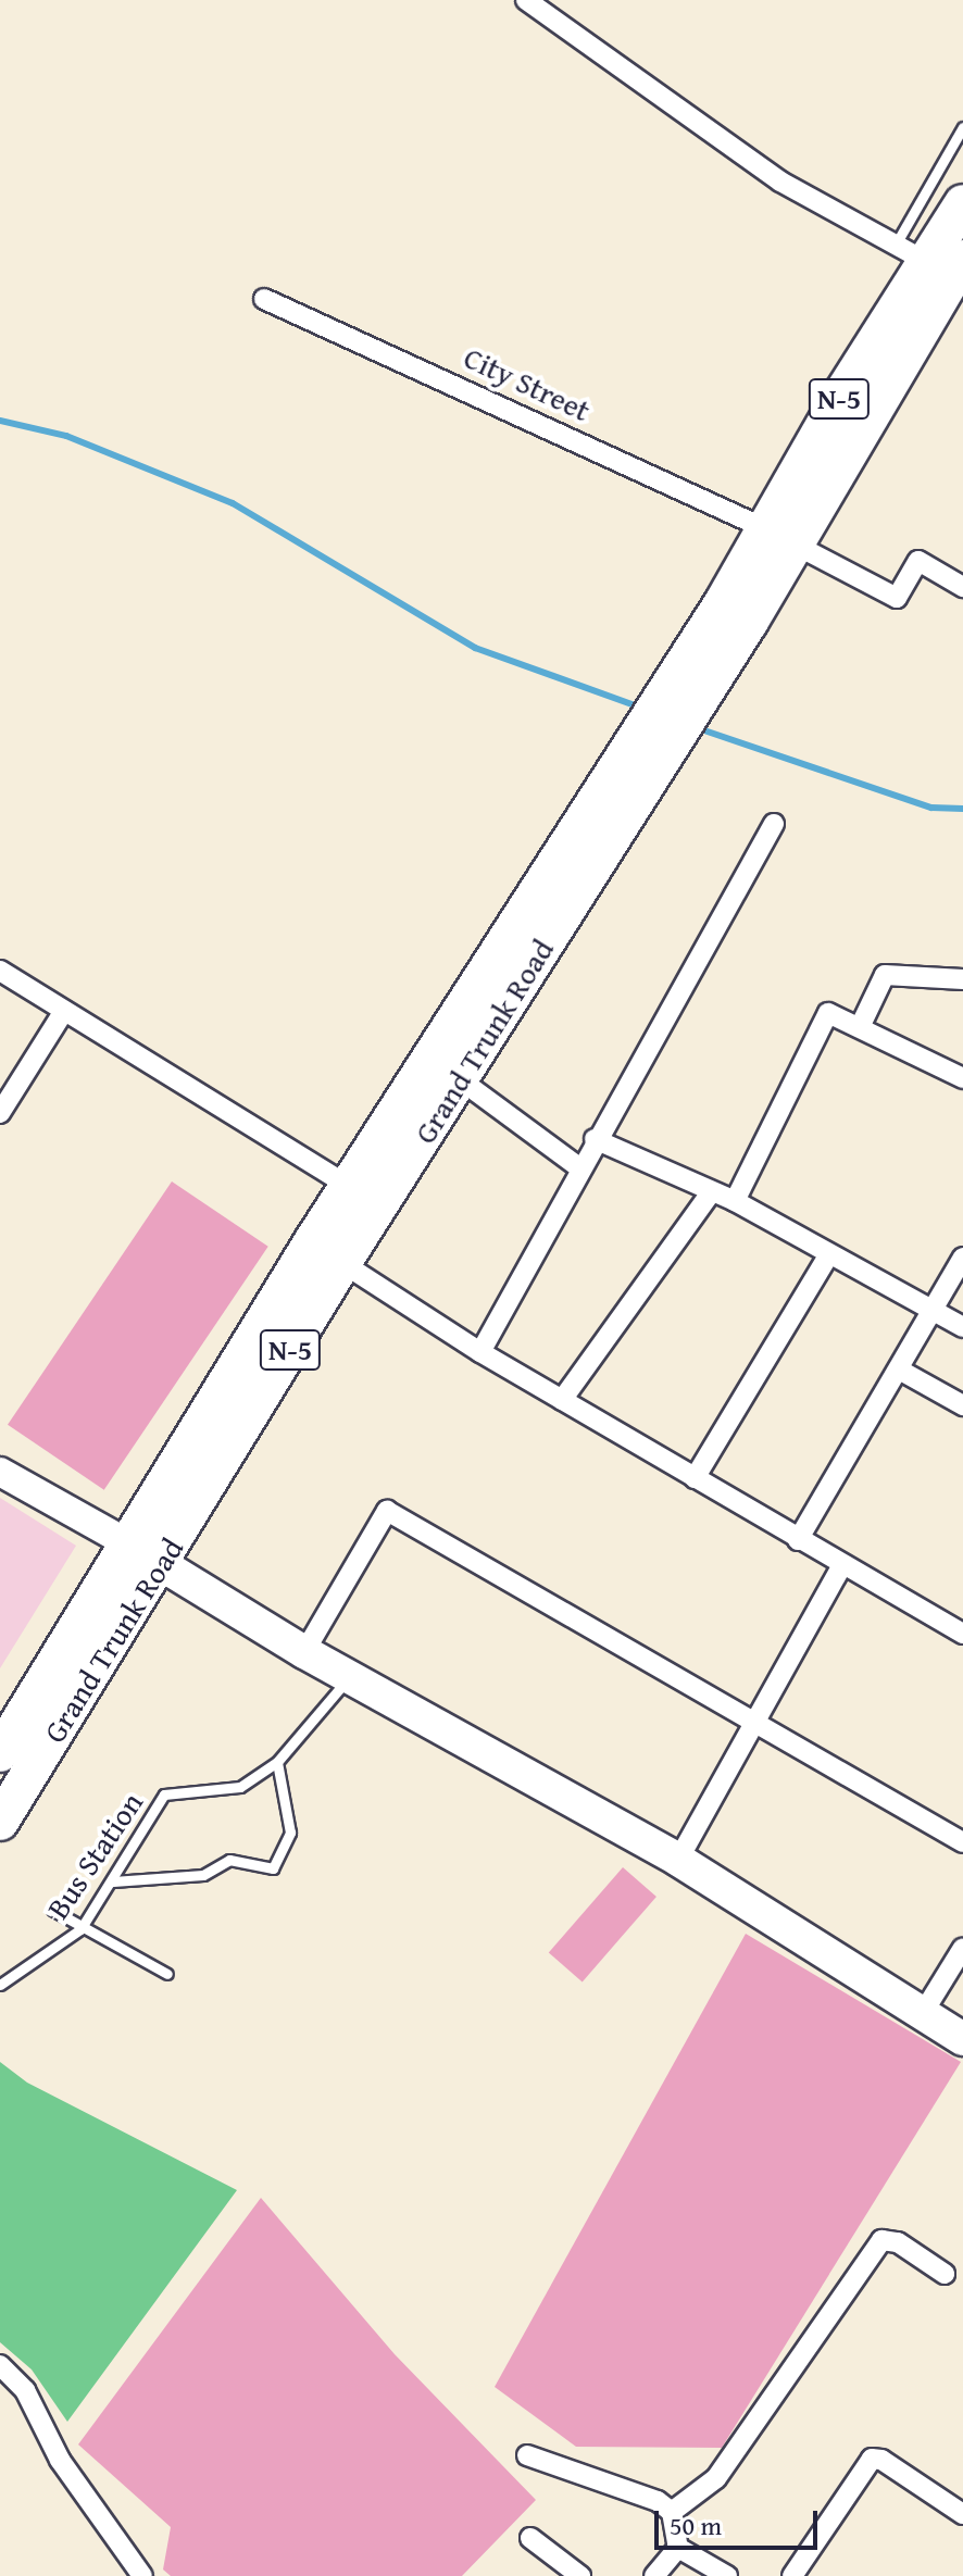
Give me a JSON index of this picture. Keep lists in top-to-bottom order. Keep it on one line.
{"streets":{"highway":["N-5","Grand Trunk Road"],"street":["City Street"],"lane":["Bus Station"]},"crossings":[["City Street","Grand Trunk Road"]],"scale_bar":"50 m"}
